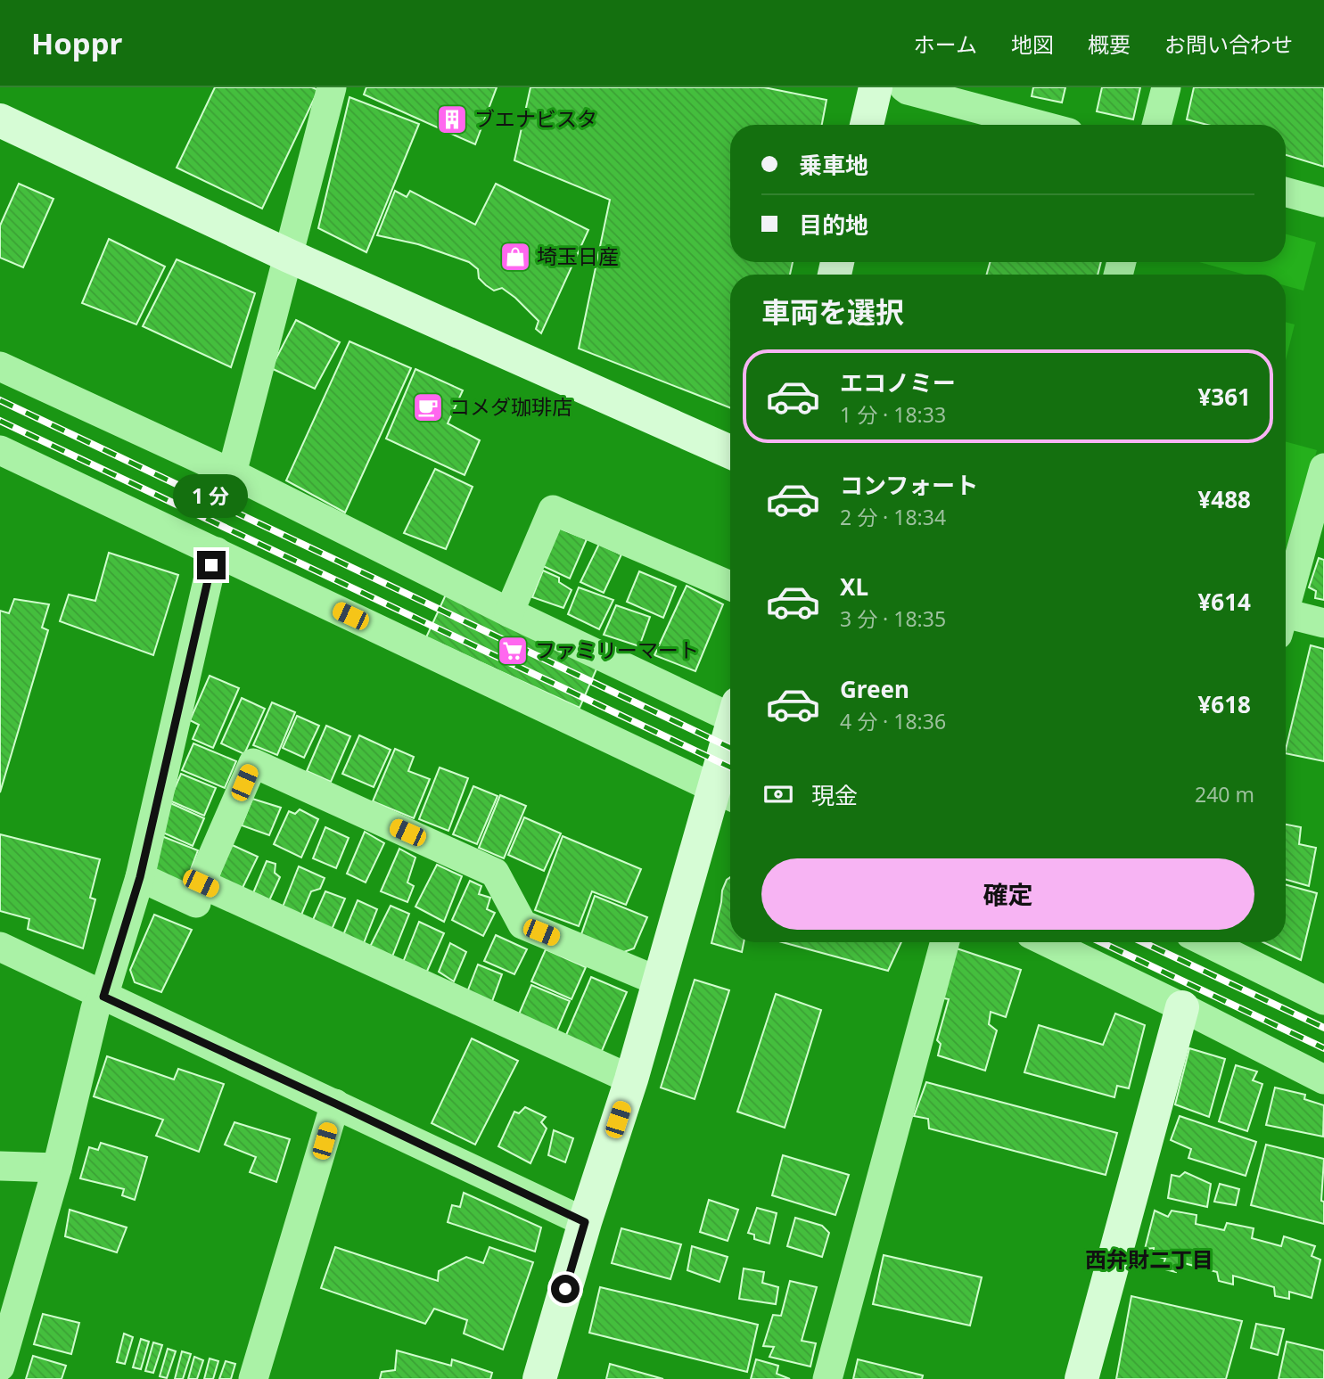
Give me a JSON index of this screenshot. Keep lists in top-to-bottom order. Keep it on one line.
{"districts":["西弁財二丁目"],"places":{"building":["ブエナビスタ"],"shop":["埼玉日産"],"cafe":["コメダ珈琲店"],"supermarket":["ファミリーマート"]},"page":{"header":"Hoppr","nav":["ホーム","地図","概要","お問い合わせ"],"banner":["乗車地","目的地"],"heading":"車両を選択","list":[{"name":"エコノミー","note":"1 分 · 18:33","value":"¥361"},{"name":"コンフォート","note":"2 分 · 18:34","value":"¥488"},{"name":"XL","note":"3 分 · 18:35","value":"¥614"},{"name":"Green","note":"4 分 · 18:36","value":"¥618"}],"bubble":"1 分","pay":["現金","240 m"],"buttons":"確定"}}
